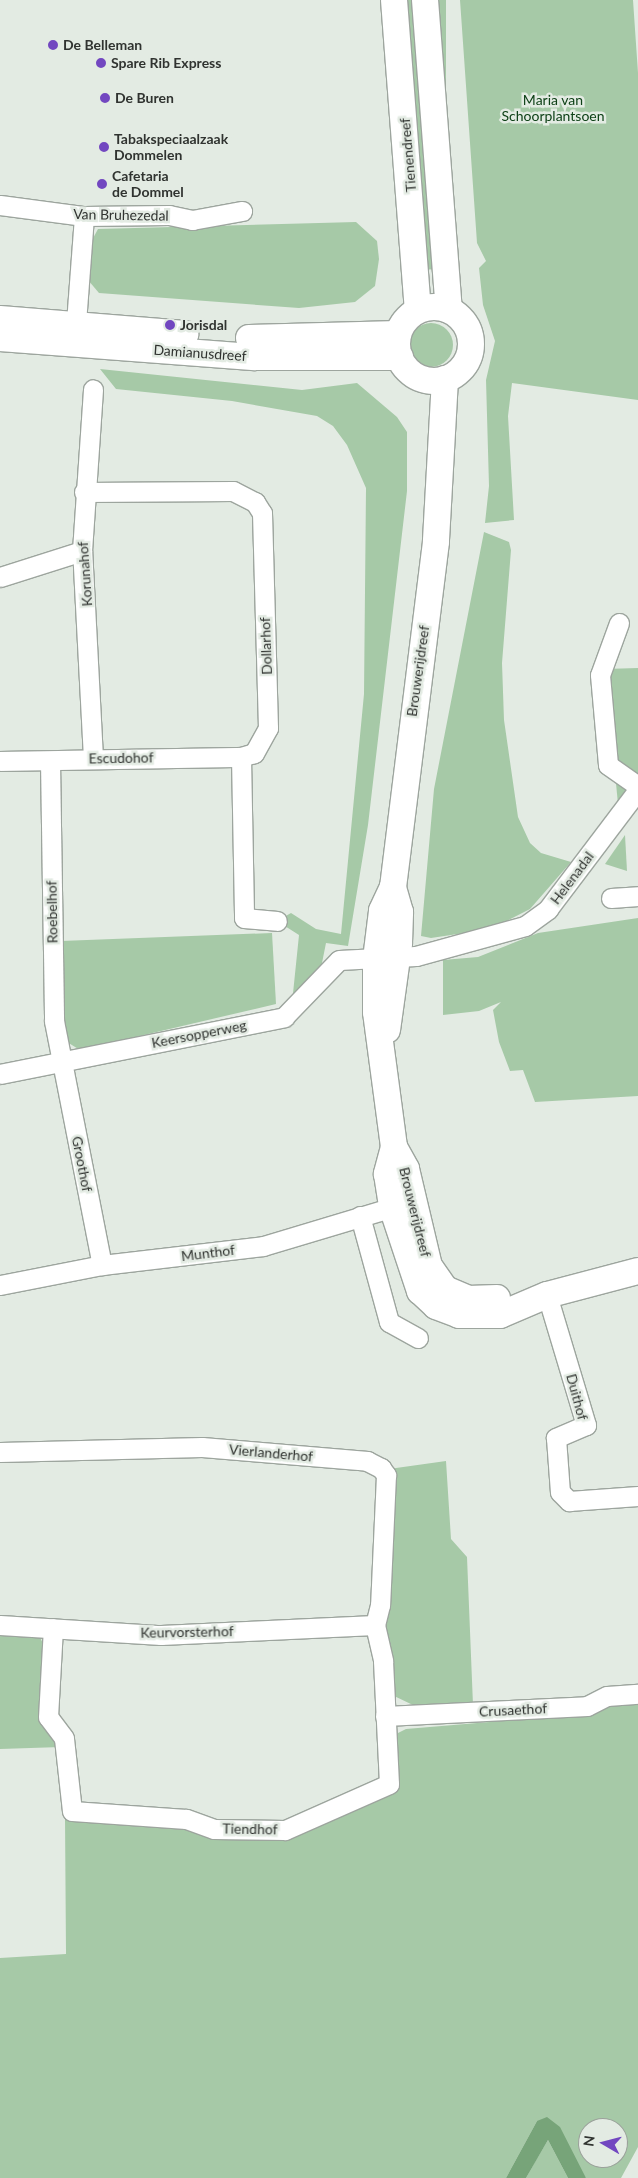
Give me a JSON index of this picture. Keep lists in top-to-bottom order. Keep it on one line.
{"streets":{"street":["Tienendreef","Van Bruhezedal","Damianusdreef","Korunahof","Dollarhof","Brouwerijdreef","Escudohof","Helenadal","Roebelhof","Keersopperweg","Groothof","Munthof","Duithof","Vierlanderhof","Keurvorsterhof","Crusaethof","Tiendhof"]},"crossings":[["Tienendreef","Damianusdreef"],["Tienendreef","Brouwerijdreef"],["Damianusdreef","Brouwerijdreef"],["Korunahof","Dollarhof"],["Korunahof","Escudohof"],["Dollarhof","Escudohof"],["Brouwerijdreef","Helenadal"],["Brouwerijdreef","Keersopperweg"],["Brouwerijdreef","Munthof"],["Brouwerijdreef","Duithof"],["Escudohof","Roebelhof"],["Helenadal","Keersopperweg"],["Roebelhof","Keersopperweg"],["Roebelhof","Groothof"],["Keersopperweg","Groothof"],["Groothof","Munthof"],["Vierlanderhof","Keurvorsterhof"],["Vierlanderhof","Tiendhof"],["Keurvorsterhof","Tiendhof"],["Crusaethof","Tiendhof"]],"parks":["Maria van Schoorplantsoen"],"places":["De Belleman","Spare Rib Express","De Buren","Tabakspeciaalzaak Dommelen","Cafetaria de Dommel","Jorisdal"],"north":"left"}
